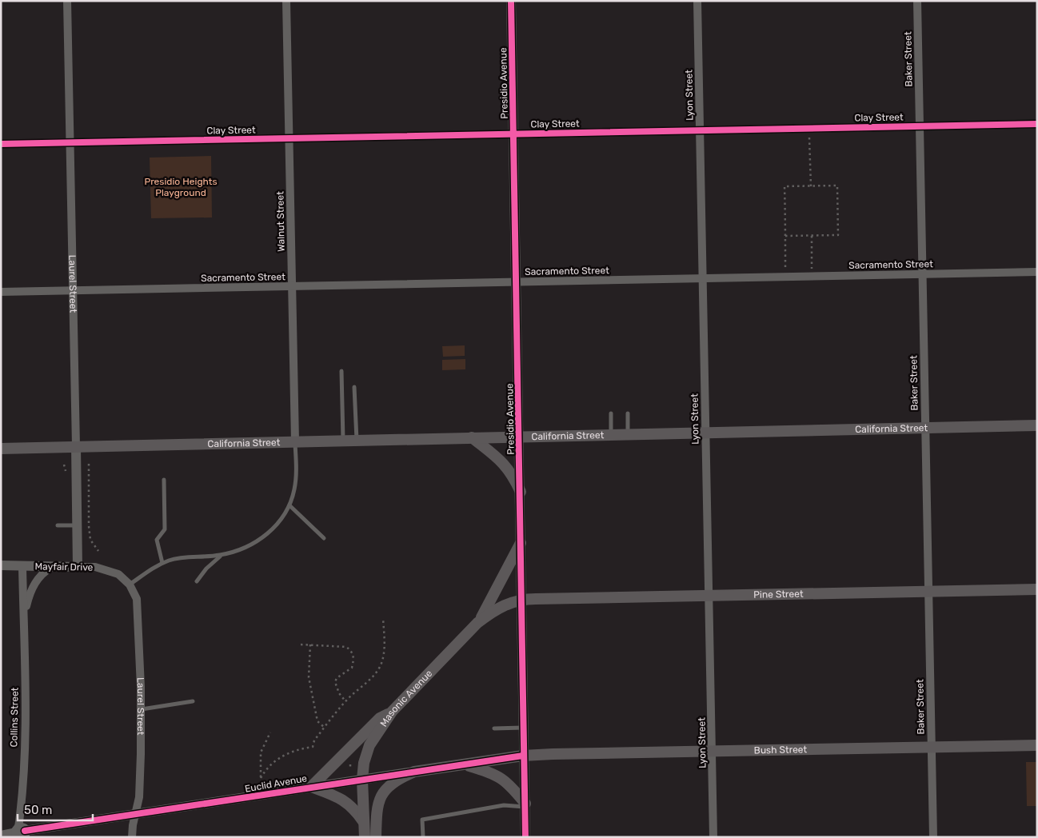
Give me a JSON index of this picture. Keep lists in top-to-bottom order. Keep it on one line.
{"streets":{"main road":["California Street","Pine Street","Masonic Avenue","Bush Street","Euclid Avenue"],"street":["Baker Street","Presidio Avenue","Lyon Street","Clay Street","Walnut Street","Sacramento Street","Laurel Street","Mayfair Drive","Collins Street"]},"crossings":[["Baker Street","Clay Street"],["Baker Street","Sacramento Street"],["Baker Street","California Street"],["Baker Street","Pine Street"],["Baker Street","Bush Street"],["Presidio Avenue","Clay Street"],["Presidio Avenue","Sacramento Street"],["Presidio Avenue","California Street"],["Presidio Avenue","Pine Street"],["Presidio Avenue","Masonic Avenue"],["Presidio Avenue","Bush Street"],["Presidio Avenue","Euclid Avenue"],["Lyon Street","Clay Street"],["Lyon Street","Sacramento Street"],["Lyon Street","California Street"],["Lyon Street","Pine Street"],["Lyon Street","Bush Street"],["Clay Street","Walnut Street"],["Clay Street","Laurel Street"],["Walnut Street","Sacramento Street"],["Walnut Street","California Street"],["Sacramento Street","Laurel Street"],["Laurel Street","California Street"],["Laurel Street","Mayfair Drive"],["Laurel Street","Euclid Avenue"],["Mayfair Drive","Collins Street"],["Pine Street","Masonic Avenue"],["Masonic Avenue","Euclid Avenue"],["Collins Street","Euclid Avenue"],["Bush Street","Euclid Avenue"]],"parks":["Presidio Heights Playground"],"scale_bar":"50 m"}
